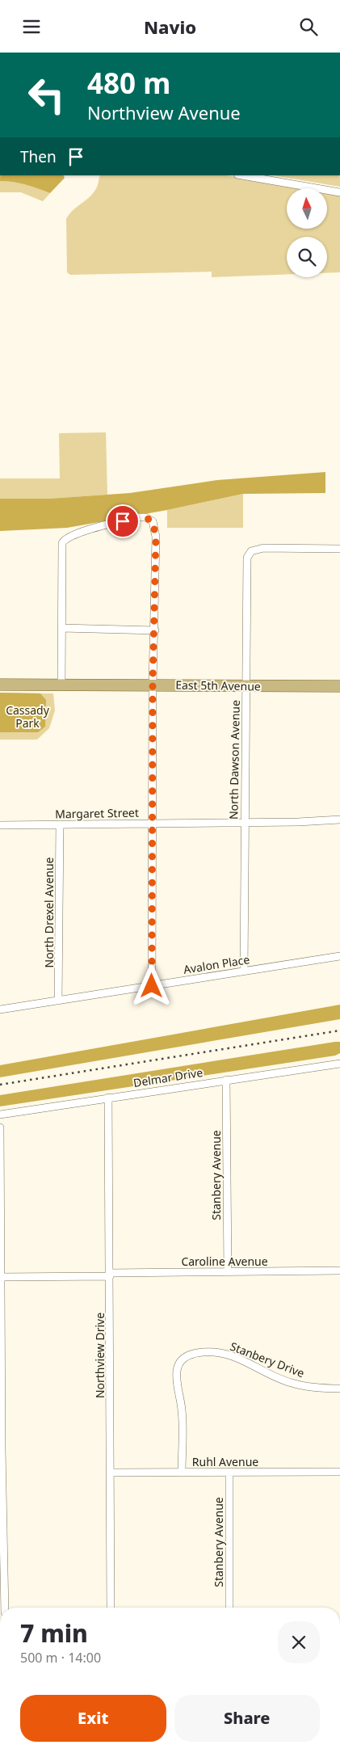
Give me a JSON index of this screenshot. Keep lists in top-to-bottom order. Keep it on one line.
{"streets":{"main road":["East 5th Avenue"],"street":["North Dawson Avenue","Margaret Street","North Drexel Avenue","Avalon Place","Delmar Drive","Stanbery Avenue","Caroline Avenue","Northview Drive","Stanbery Drive","Ruhl Avenue"]},"crossings":[["East 5th Avenue","North Dawson Avenue"],["North Dawson Avenue","Margaret Street"],["North Dawson Avenue","Avalon Place"],["Margaret Street","North Drexel Avenue"],["North Drexel Avenue","Avalon Place"],["Delmar Drive","Stanbery Avenue"],["Delmar Drive","Northview Drive"],["Stanbery Avenue","Caroline Avenue"],["Stanbery Avenue","Ruhl Avenue"],["Caroline Avenue","Northview Drive"],["Northview Drive","Ruhl Avenue"],["Stanbery Drive","Ruhl Avenue"]],"parks":["Cassady Park"],"north":"top","page":{"header":"Navio","turn":["480 m","Northview Avenue"],"then":"Then","heading":["7 min","500 m · 14:00"],"buttons":["Exit","Share"]}}
